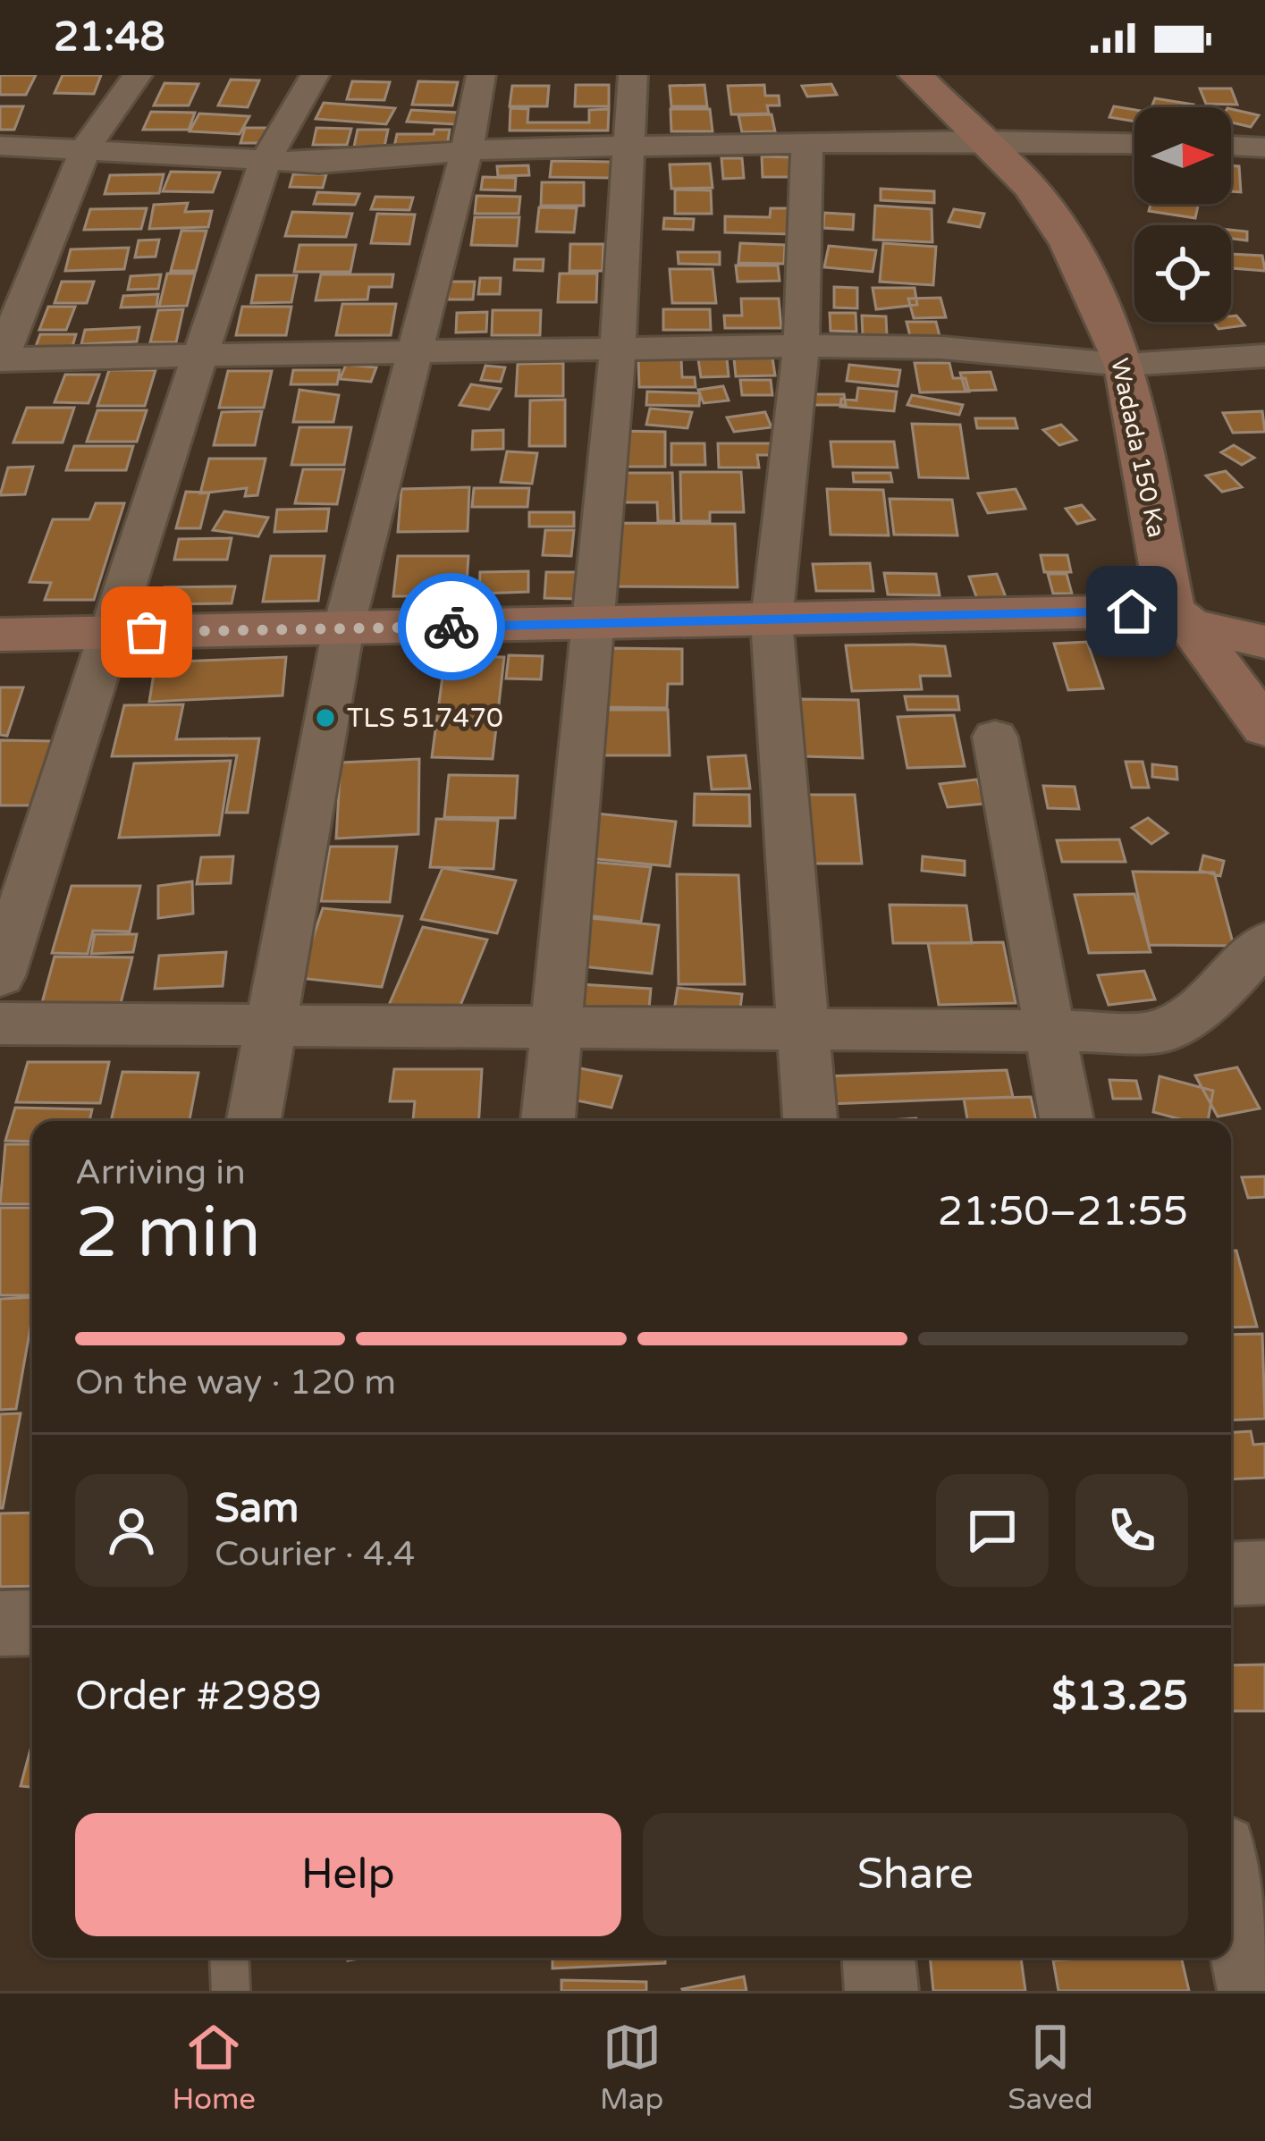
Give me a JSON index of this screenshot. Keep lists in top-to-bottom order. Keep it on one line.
{"streets":{"street":["Wadada 150 Ka"]},"places":["TLS 517470"],"north":"right","page":{"status":"21:48","heading":["2 min","Arriving in","21:50–21:55"],"panel":["Sam","Courier · 4.4","Order #2989","$13.25"],"bar":"On the way · 120 m","buttons":["Help","Share"],"tabs":["Home","Map","Saved"]}}
